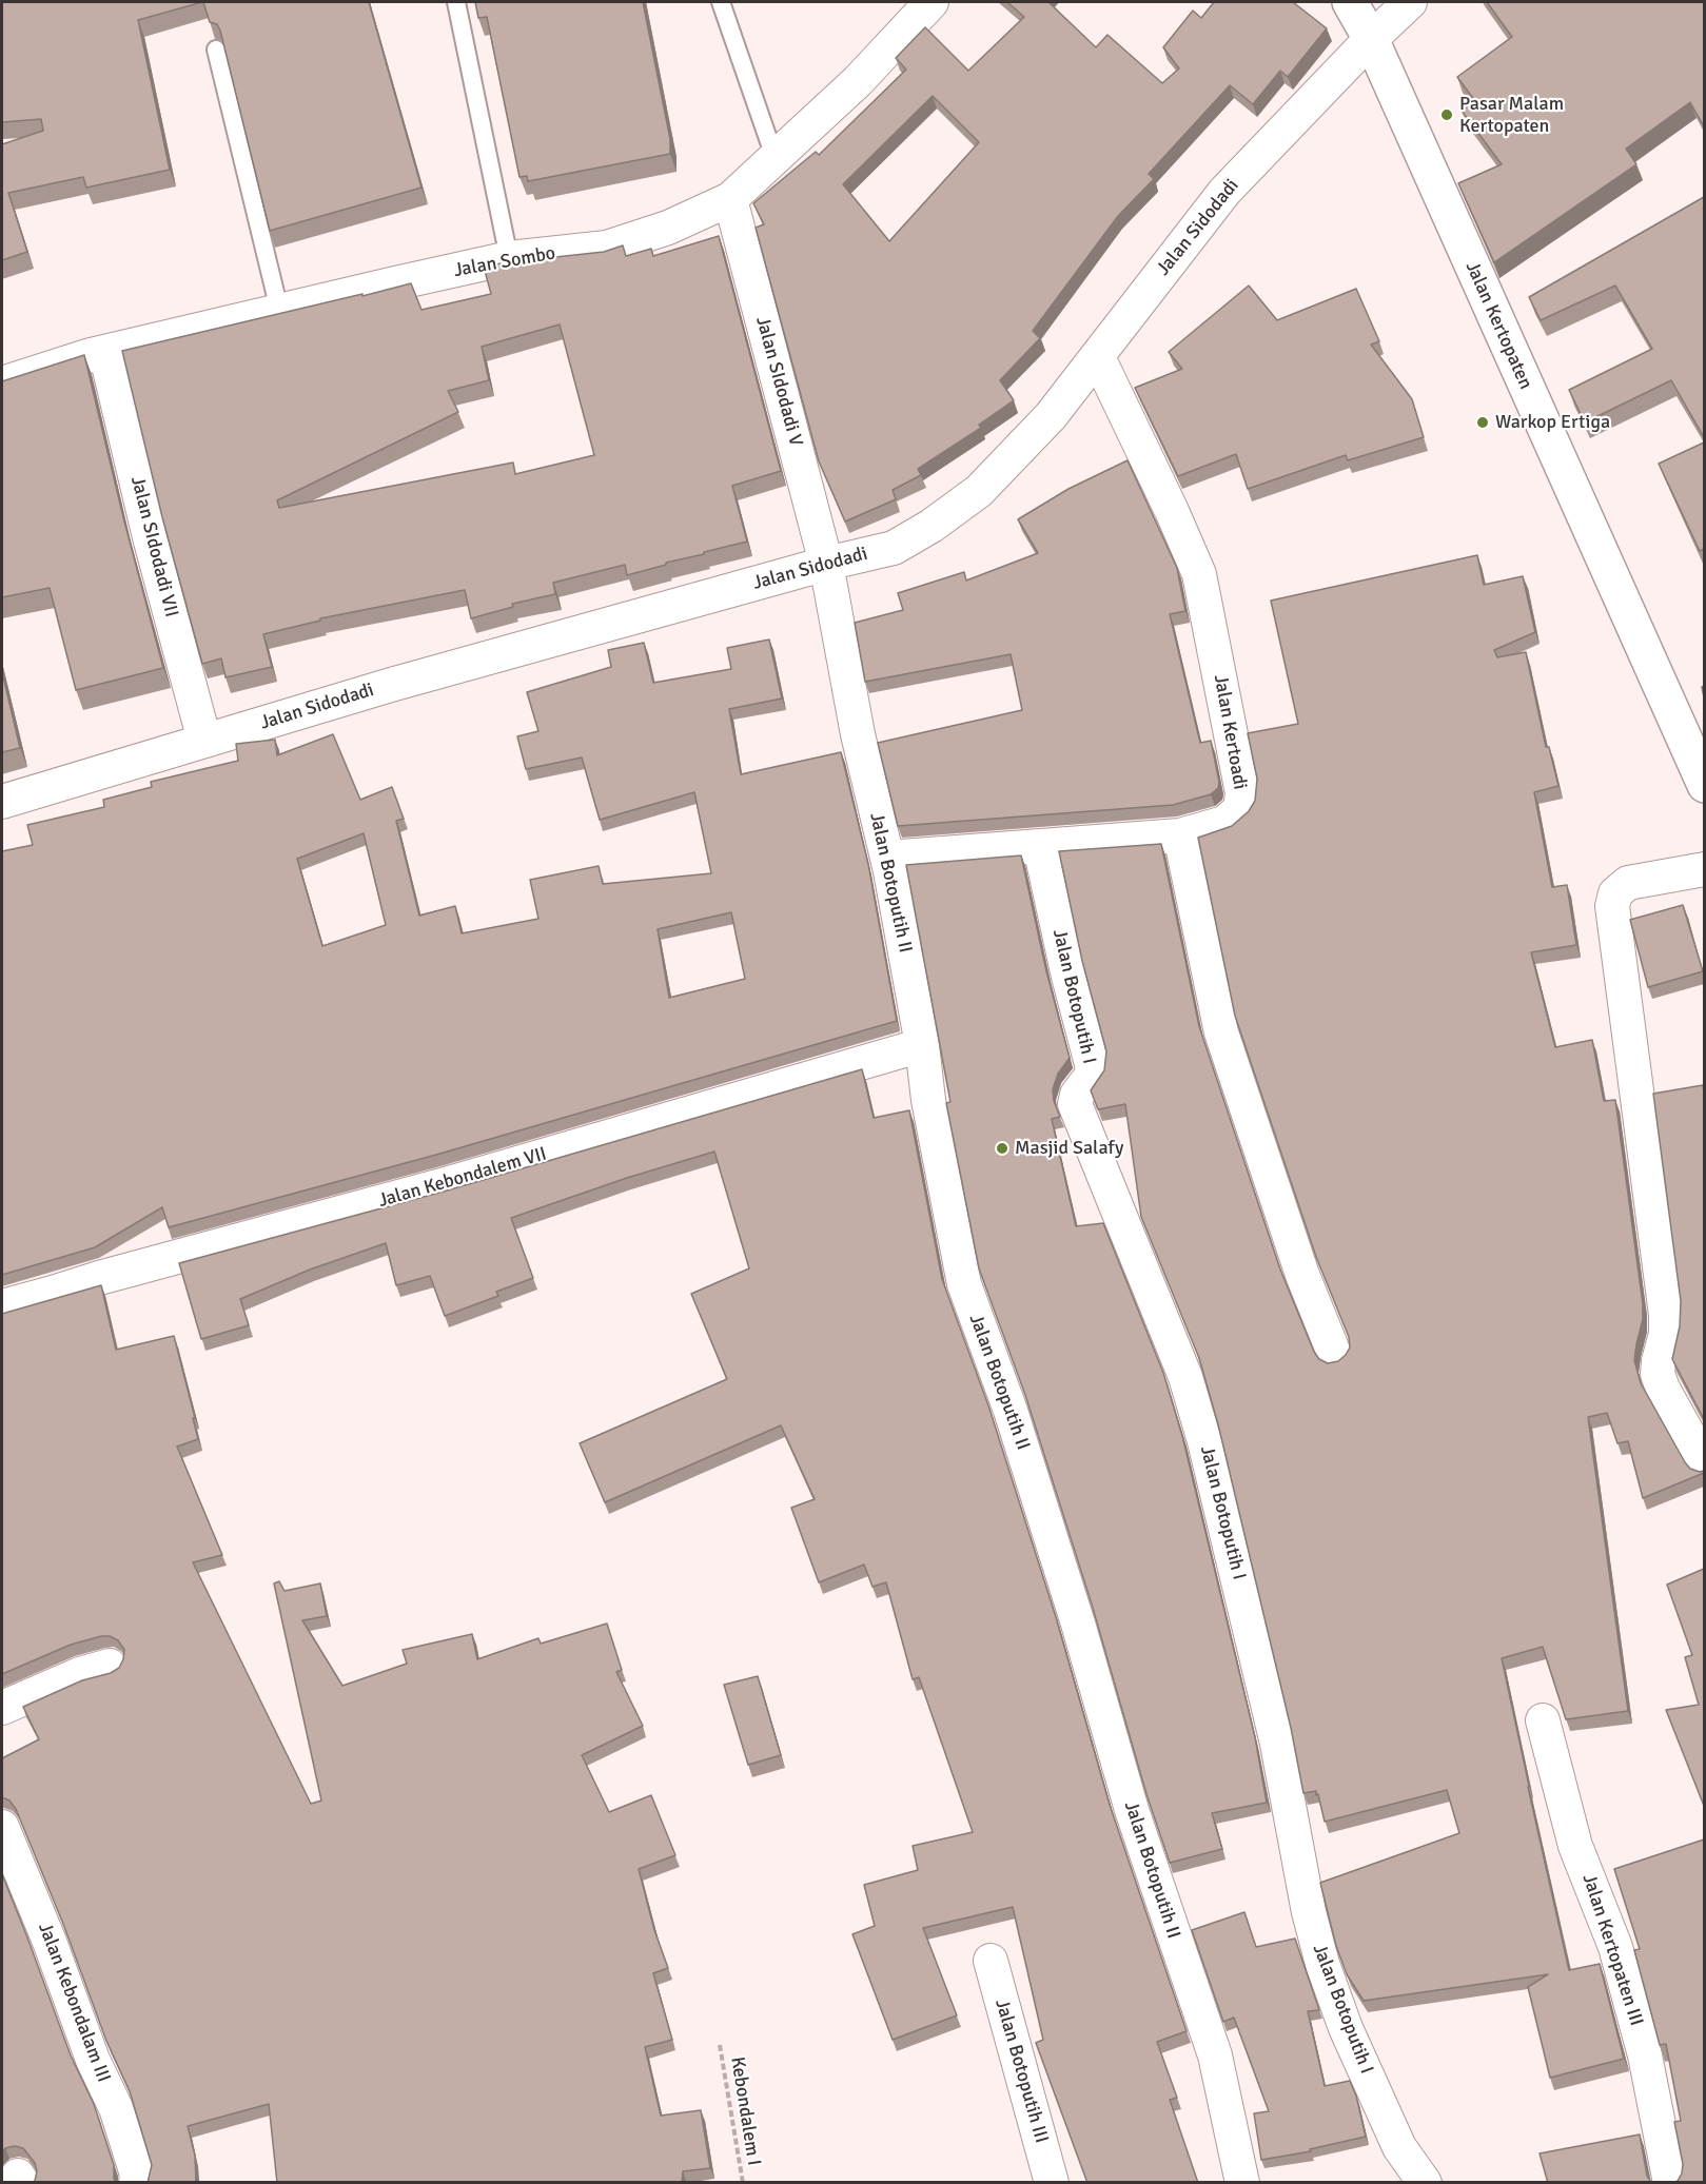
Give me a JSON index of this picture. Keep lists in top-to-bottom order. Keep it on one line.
{"streets":{"street":["Jalan Sidodadi","Jalan Sombo","Jalan Kertopaten","Jalan SIdodadi V","Jalan SIdodadi VII","Jalan Kertoadi","Jalan Botoputih II","Jalan Botoputih I","Jalan Kebondalem VII","Jalan Kertopaten III","Jalan Kebondalam III","Jalan Botoputih III"],"path":["Kebondalem I"]},"crossings":[["Jalan Sidodadi","Jalan Kertopaten"],["Jalan Sidodadi","Jalan SIdodadi V"],["Jalan Sidodadi","Jalan SIdodadi VII"],["Jalan Sidodadi","Jalan Kertoadi"],["Jalan Sidodadi","Jalan Botoputih II"],["Jalan Sombo","Jalan SIdodadi V"],["Jalan Sombo","Jalan SIdodadi VII"],["Jalan SIdodadi V","Jalan Botoputih II"],["Jalan Kertoadi","Jalan Botoputih II"],["Jalan Kertoadi","Jalan Botoputih I"],["Jalan Botoputih II","Jalan Kebondalem VII"]],"places":["Pasar Malam Kertopaten","Warkop Ertiga","Masjid Salafy"]}
